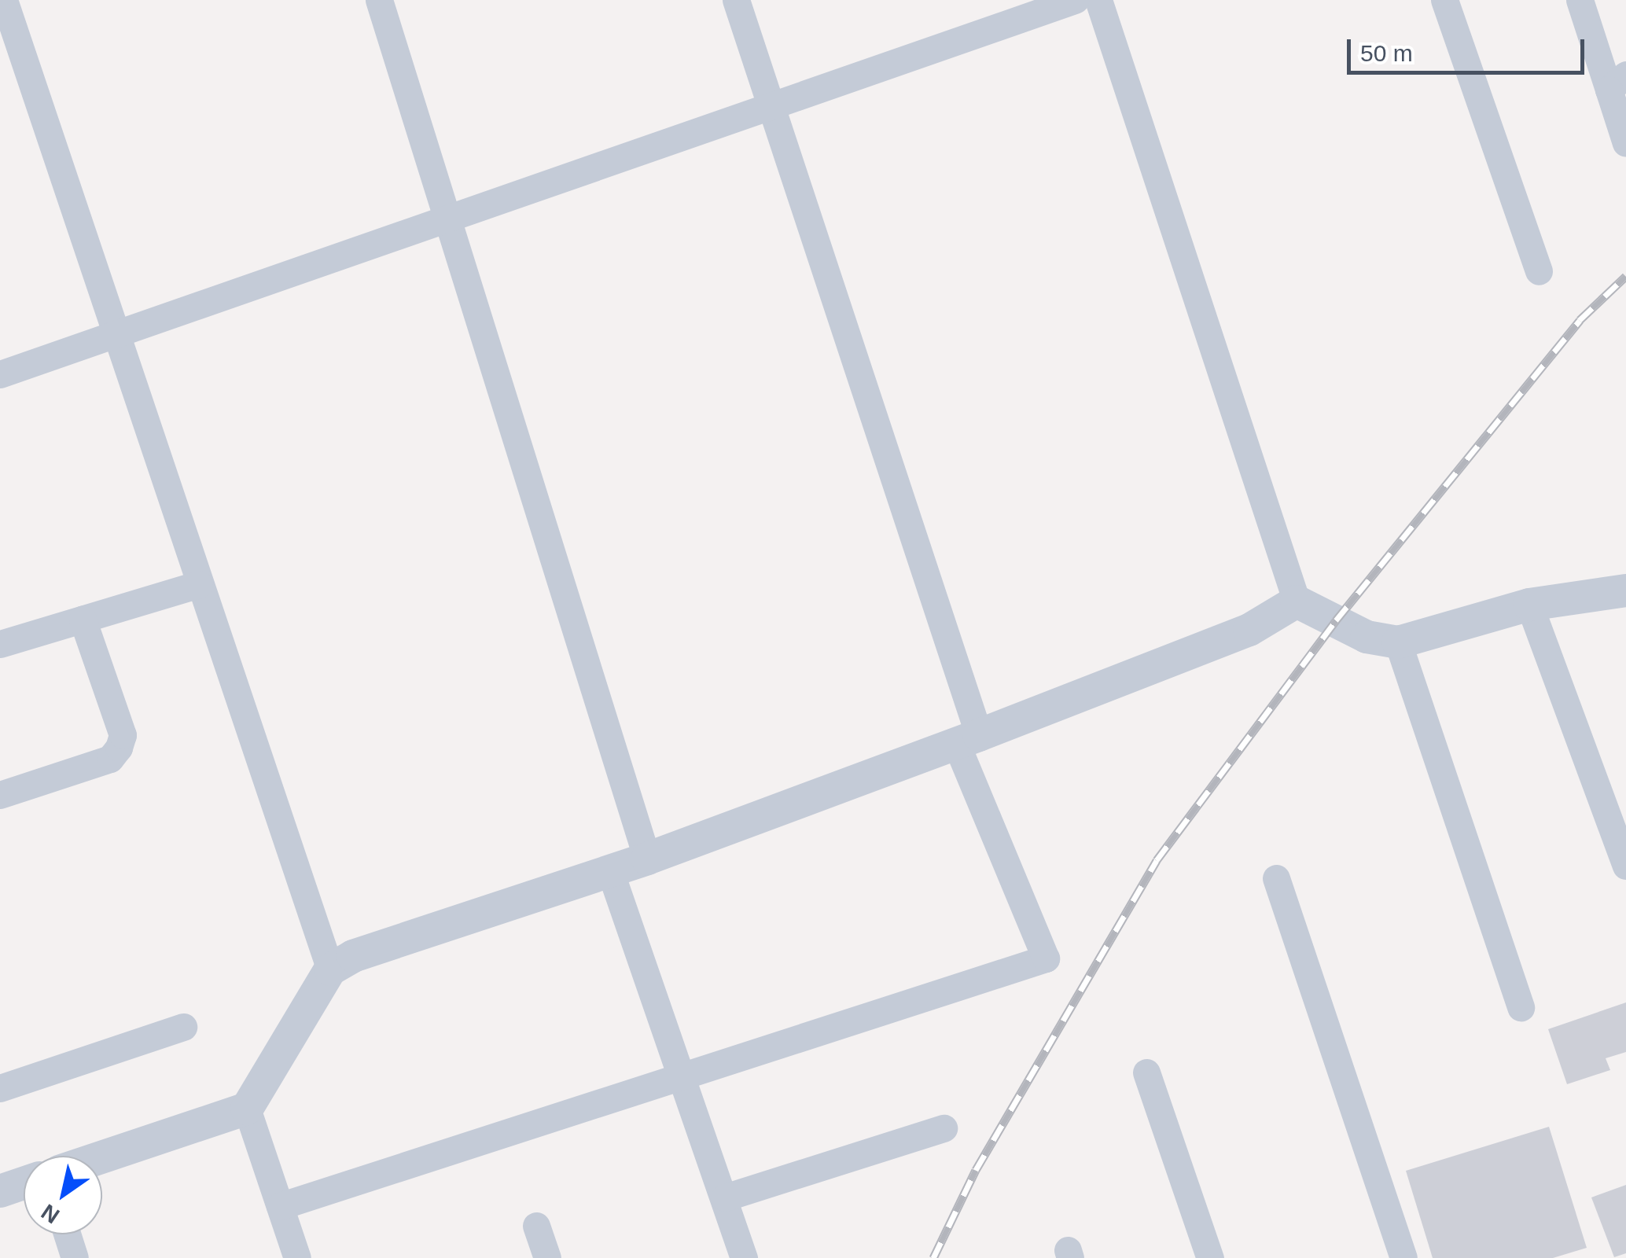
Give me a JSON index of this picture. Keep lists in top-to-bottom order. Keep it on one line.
{"scale_bar":"50 m","north":"bottom left"}
